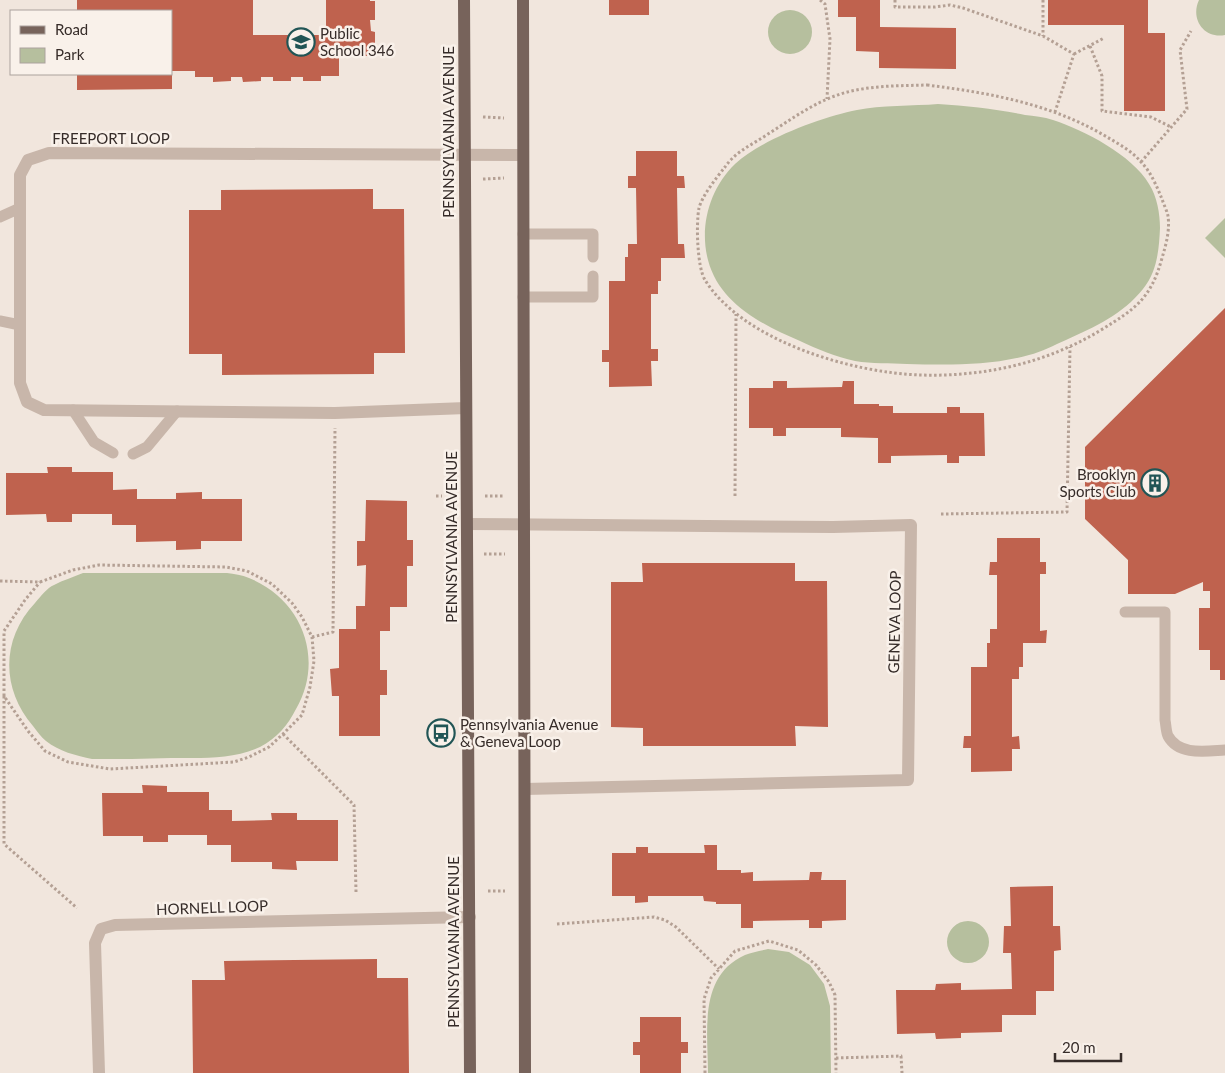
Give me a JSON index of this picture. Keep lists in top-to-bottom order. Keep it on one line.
{"streets":{"main road":["PENNSYLVANIA AVENUE"],"street":["FREEPORT LOOP","GENEVA LOOP","HORNELL LOOP"]},"crossings":[["PENNSYLVANIA AVENUE","FREEPORT LOOP"],["PENNSYLVANIA AVENUE","GENEVA LOOP"],["PENNSYLVANIA AVENUE","HORNELL LOOP"]],"places":{"school or university":["Public School 346"],"building":["Brooklyn Sports Club"],"bus stop":["Pennsylvania Avenue & Geneva Loop"]},"legend":["Road","Park"],"scale_bar":"20 m"}
